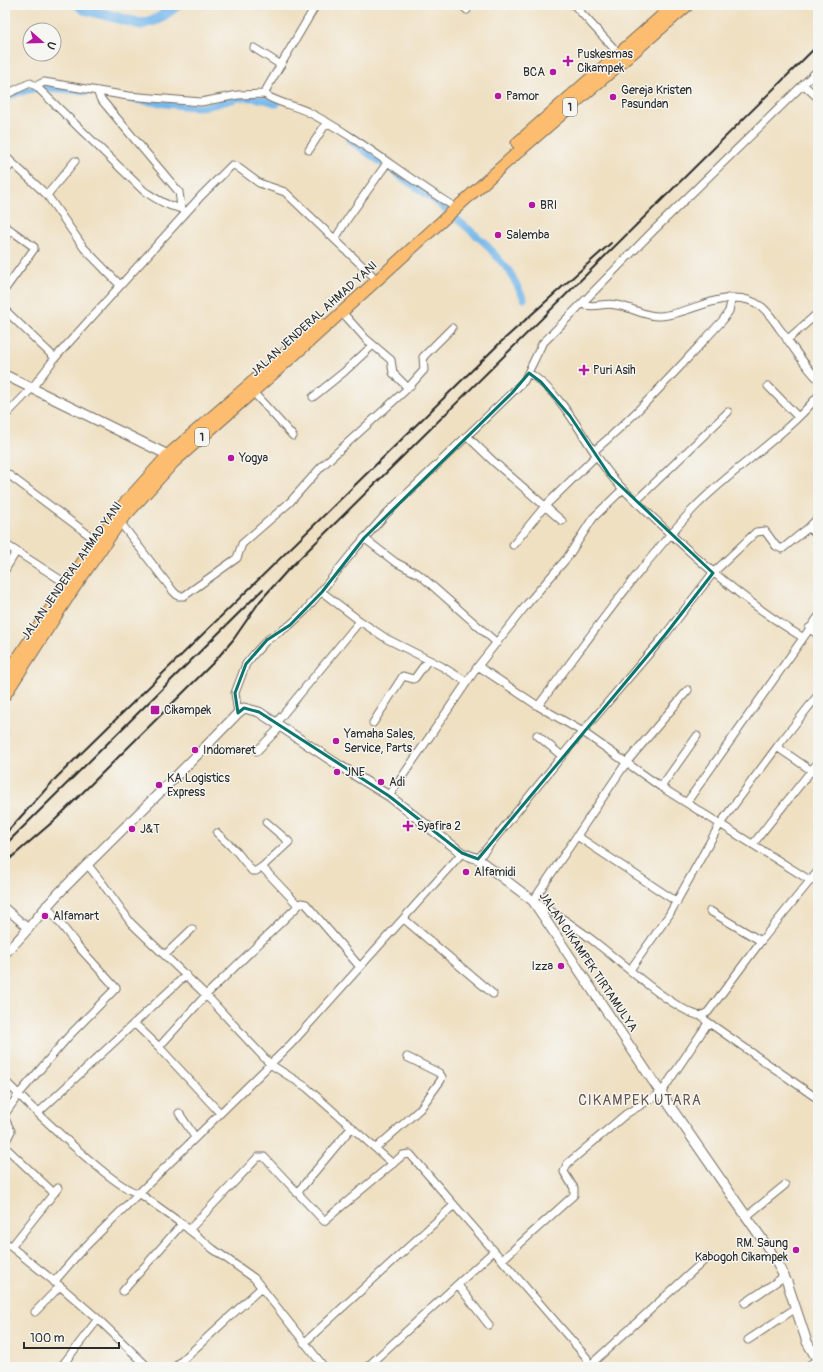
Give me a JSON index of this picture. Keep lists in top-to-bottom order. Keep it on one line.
{"streets":{"highway":["1","JALAN JENDERAL AHMAD YANI"],"street":["JALAN CIKAMPEK TIRTAMULYA"]},"districts":["CIKAMPEK UTARA"],"places":{"health":["Puskesmas Cikampek","Puri Asih","Syafira 2"],"other":["BCA","Pamor","Gereja Kristen Pasundan","BRI","Salemba","Yogya","Yamaha Sales, Service, Parts","Indomaret","JNE","Adi","KA Logistics Express","J&T","Alfamidi","Alfamart","Izza","RM. Saung Kabogoh Cikampek"],"transit":["Cikampek"]},"scale_bar":"100 m","north":"right"}
